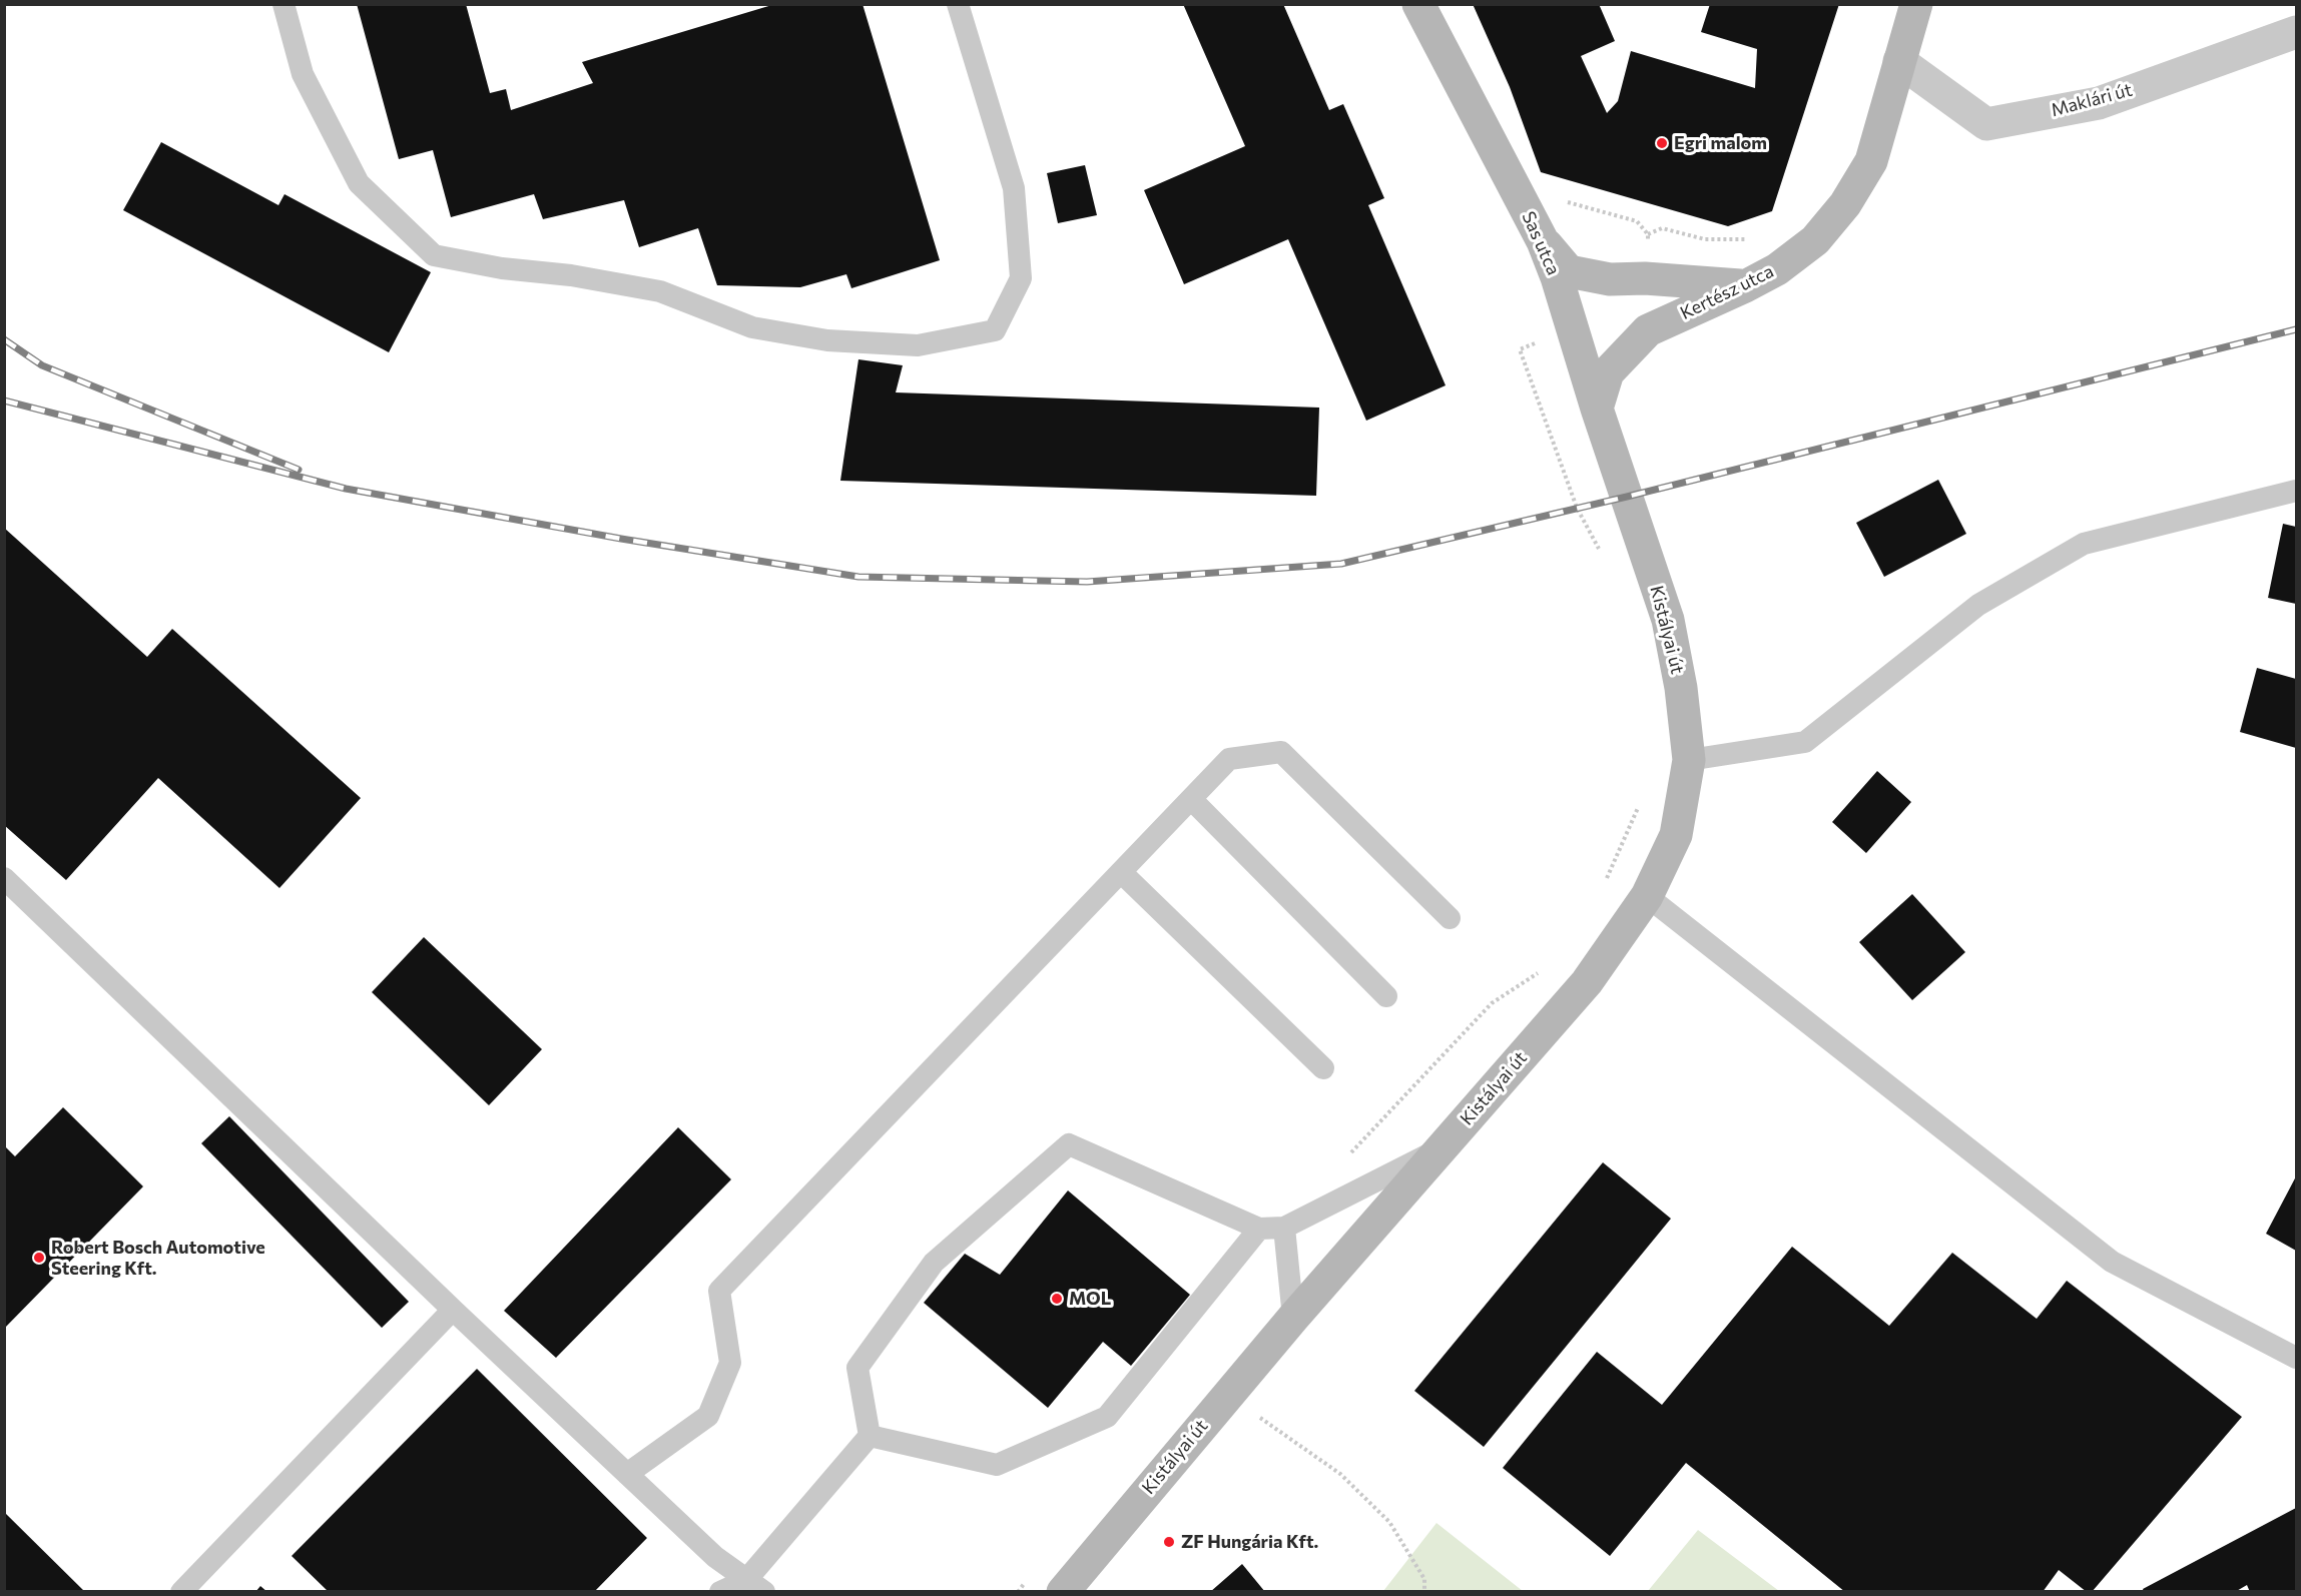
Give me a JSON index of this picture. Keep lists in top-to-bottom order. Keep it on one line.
{"streets":{"main road":["Sas utca","Kertész utca","Kistályai út"],"street":["Maklári út"]},"crossings":[["Maklári út","Kertész utca"],["Sas utca","Kertész utca"],["Sas utca","Kistályai út"]],"places":["Egri malom","Robert Bosch Automotive Steering Kft.","MOL","ZF Hungária Kft."]}
